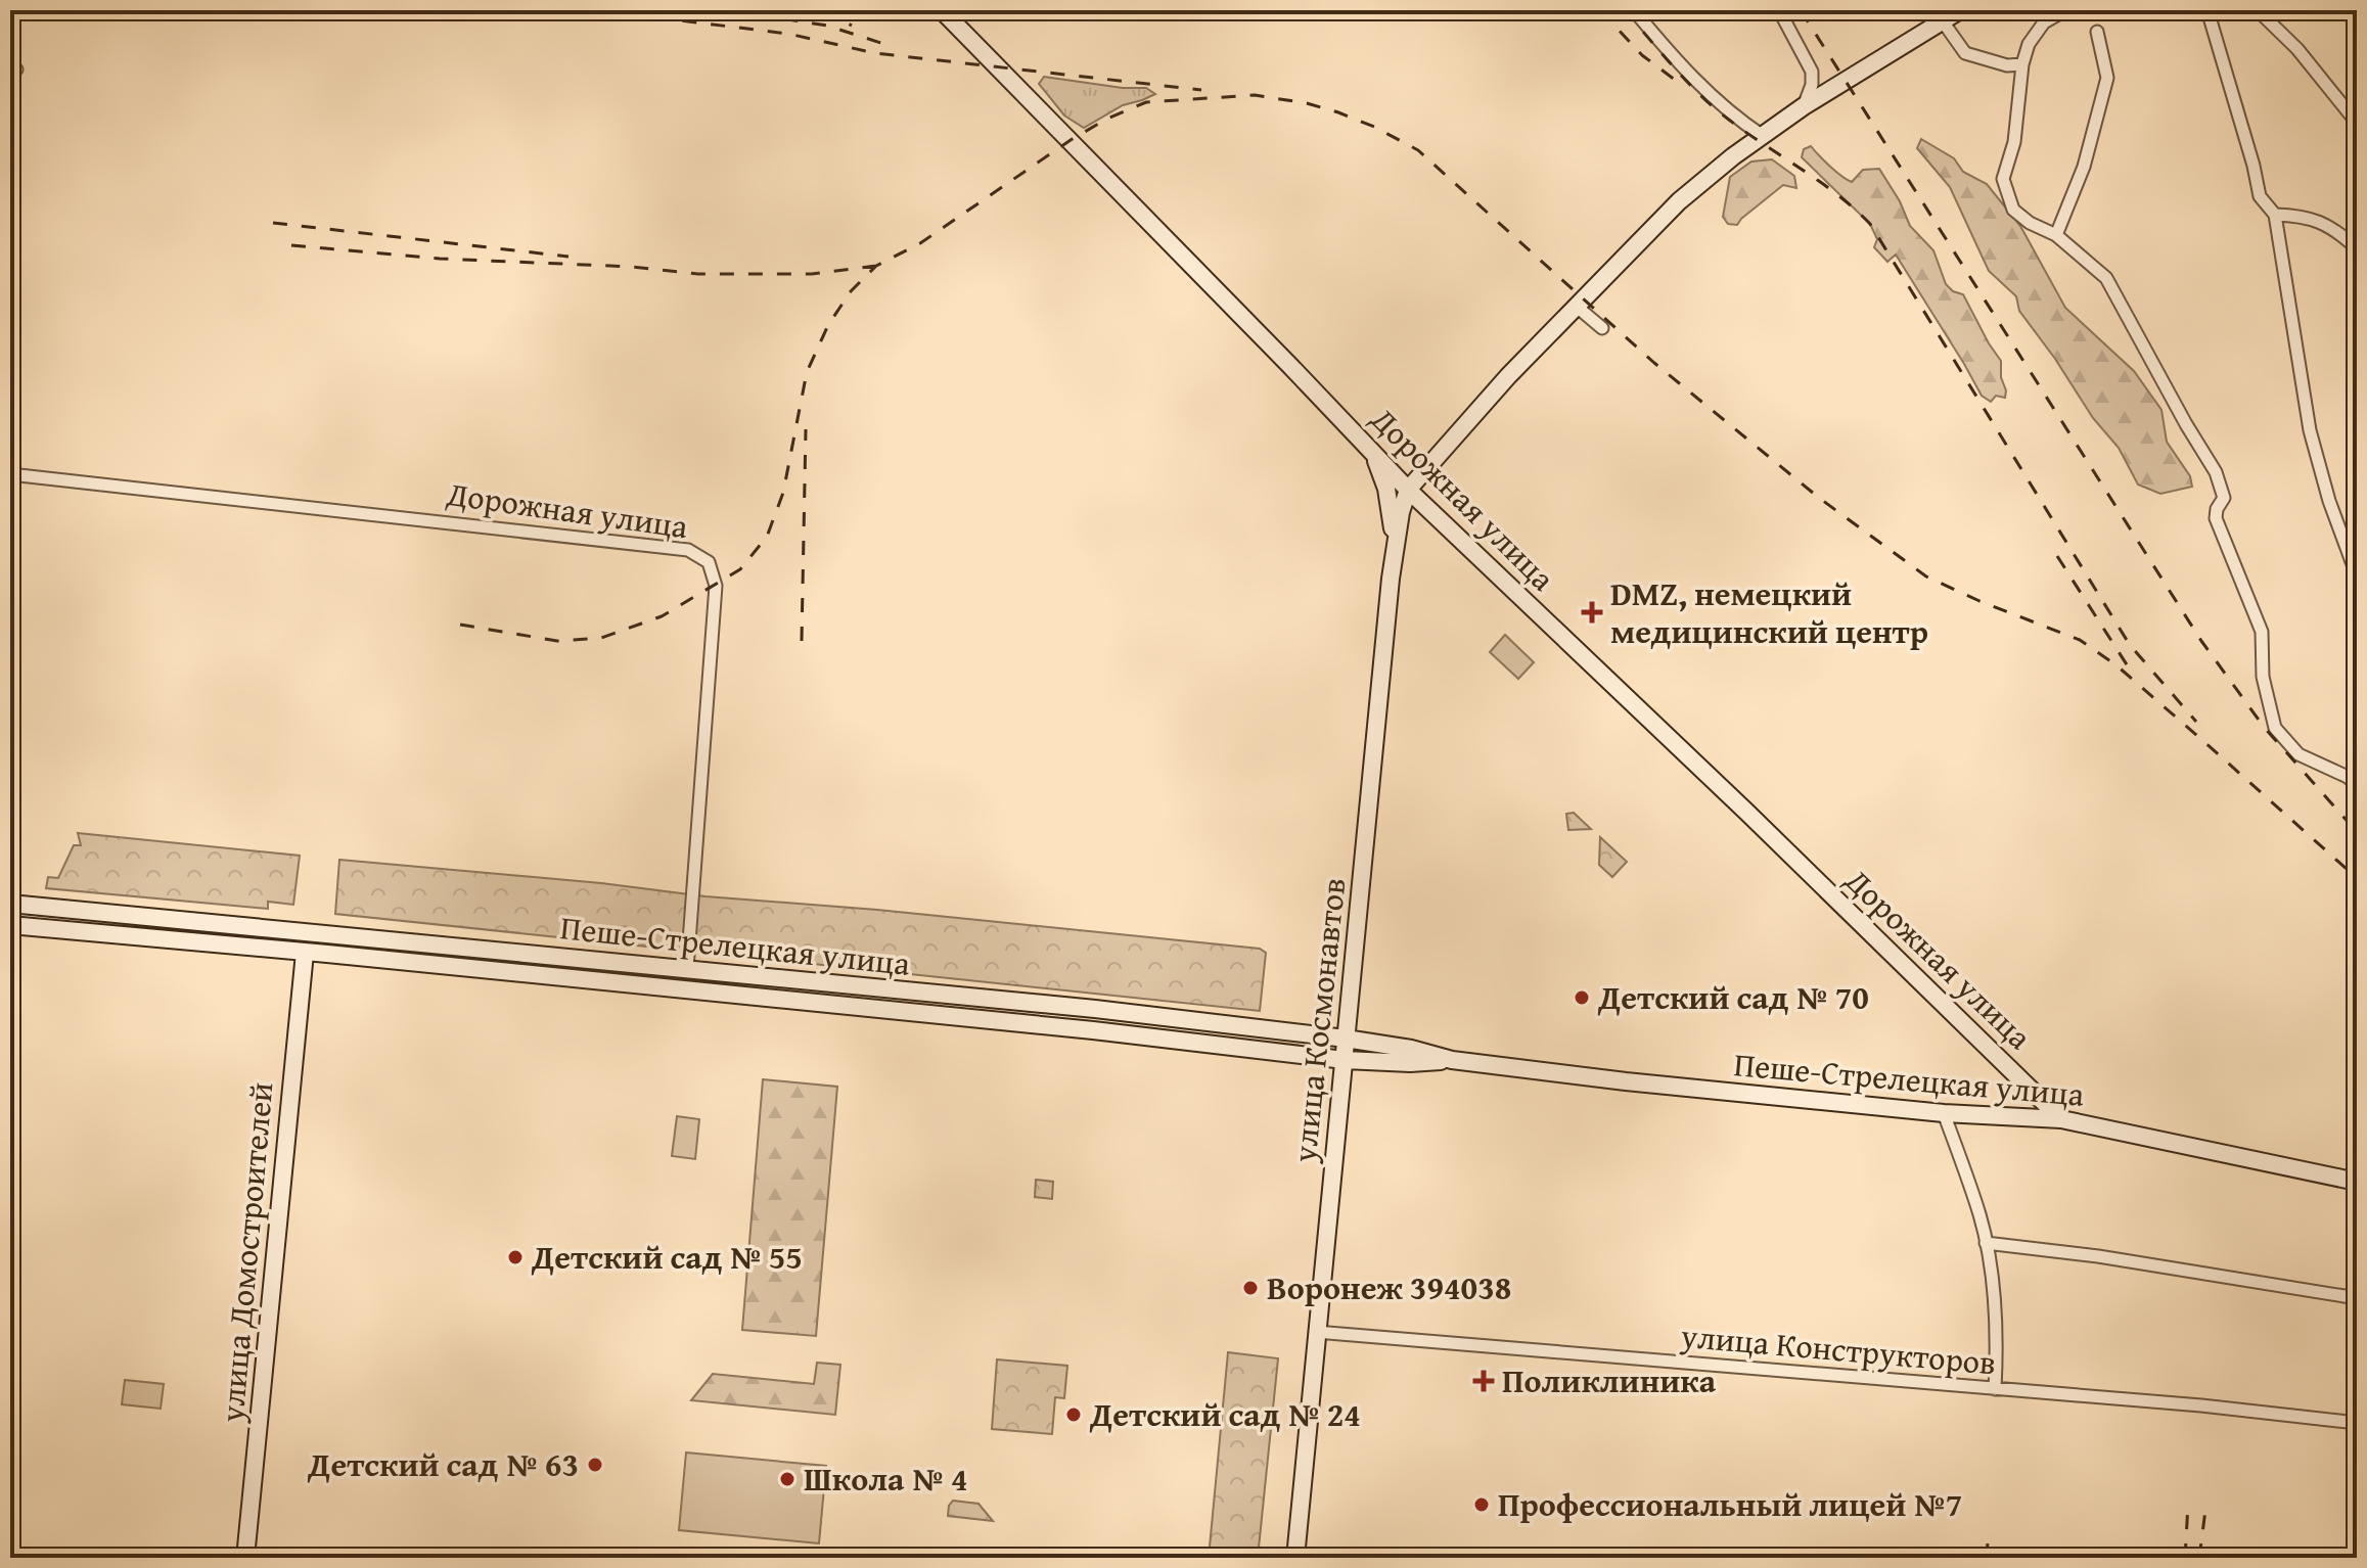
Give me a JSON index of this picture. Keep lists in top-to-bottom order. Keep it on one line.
{"streets":{"street":["Дорожная улица","Пеше-Стрелецкая улица","улица Космонавтов","улица Домостроителей","улица Конструкторов"]},"crossings":[["Дорожная улица","Пеше-Стрелецкая улица"],["Дорожная улица","улица Космонавтов"],["Пеше-Стрелецкая улица","улица Космонавтов"],["Пеше-Стрелецкая улица","улица Домостроителей"],["улица Космонавтов","улица Конструкторов"]],"places":{"health":["DMZ, немецкий медицинский центр","Поликлиника"],"other":["Детский сад № 70","Детский сад № 55","Воронеж 394038","Детский сад № 24","Детский сад № 63","Школа № 4","Профессиональный лицей №7"]}}
